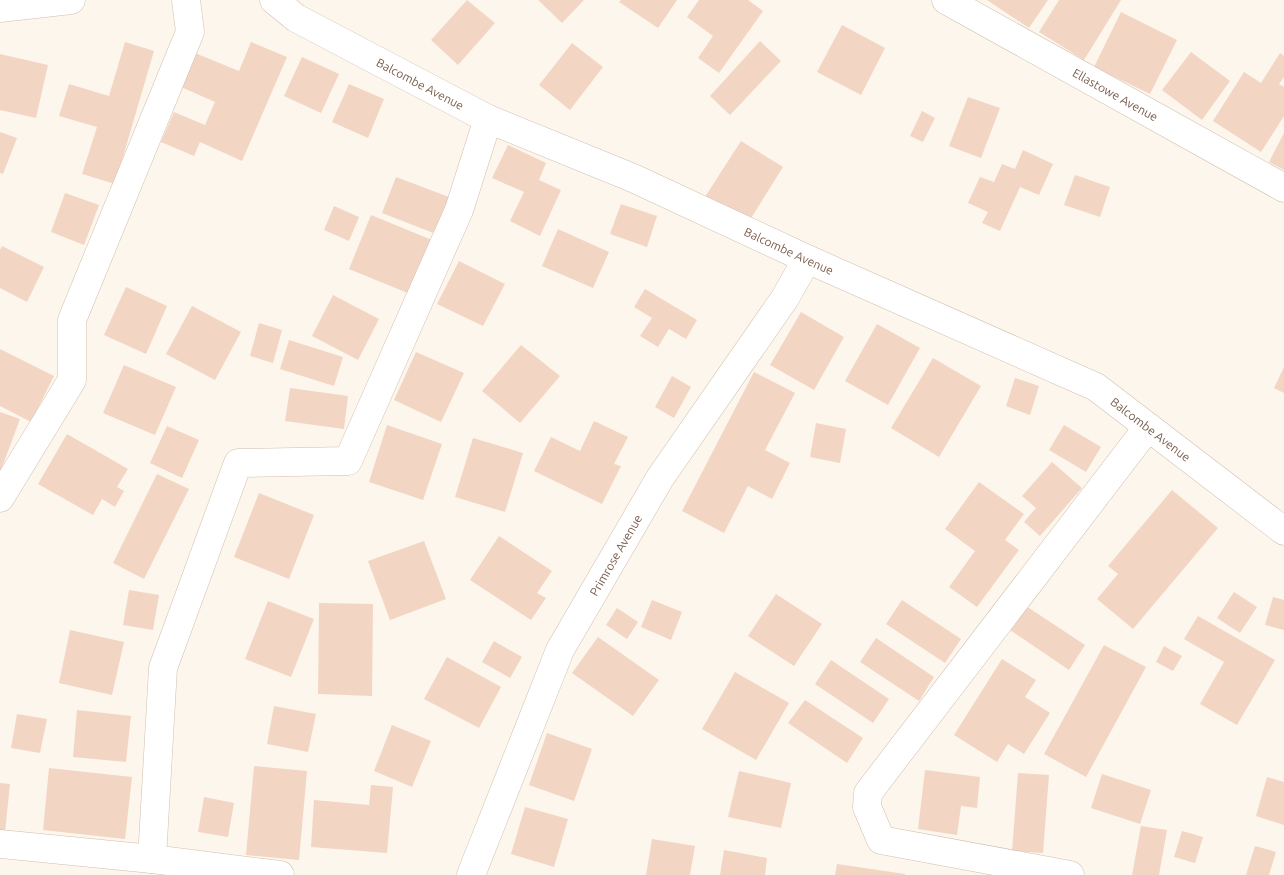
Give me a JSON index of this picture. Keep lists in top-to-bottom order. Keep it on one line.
{"streets":{"street":["Balcombe Avenue","Ellastowe Avenue","Primrose Avenue"]},"crossings":[["Balcombe Avenue","Primrose Avenue"]]}
